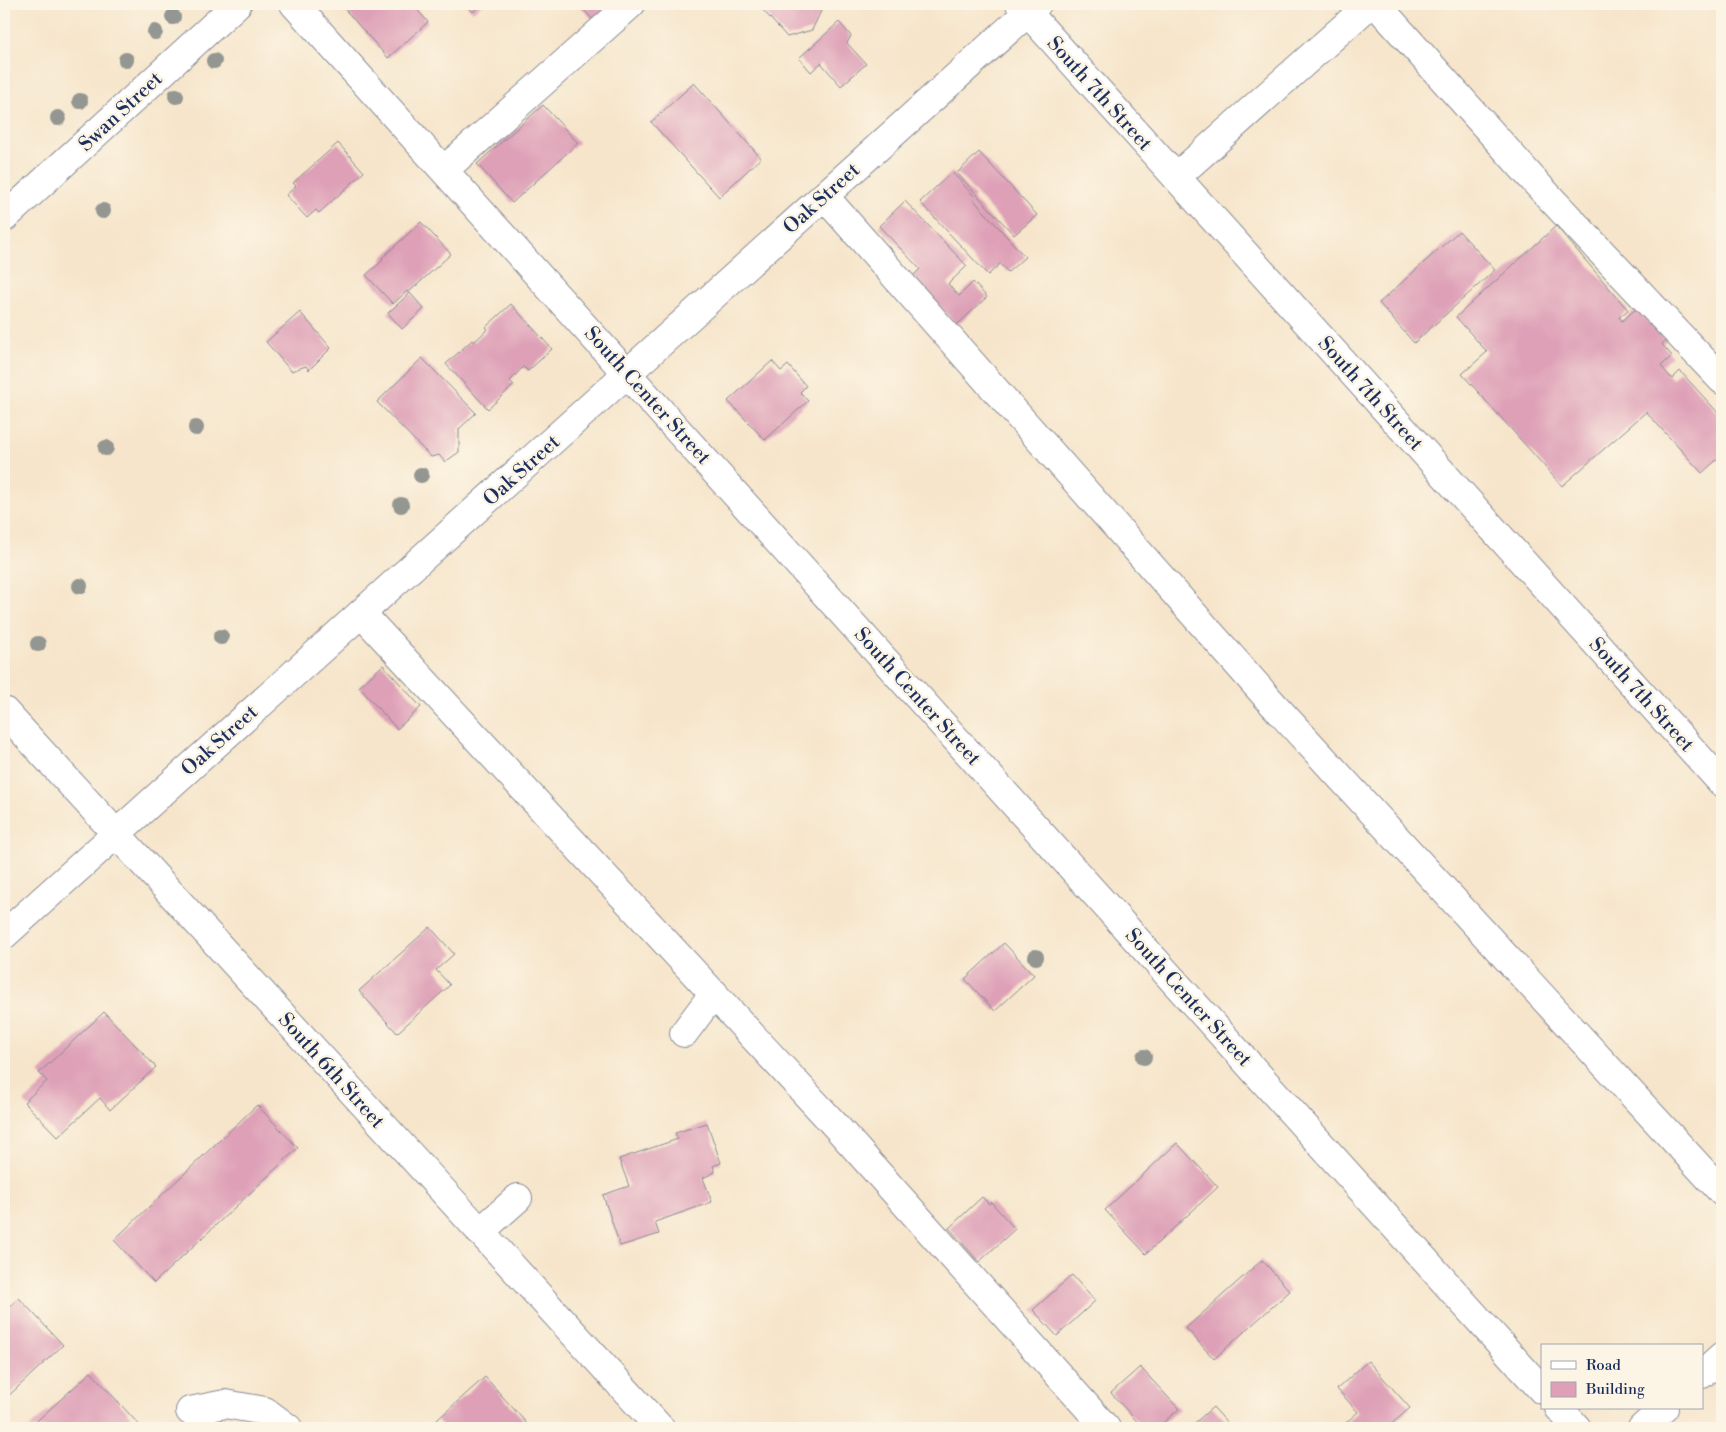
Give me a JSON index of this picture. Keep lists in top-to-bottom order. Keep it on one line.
{"streets":{"street":["South 7th Street","Swan Street","Oak Street","South Center Street","South 6th Street"]},"crossings":[["South 7th Street","Oak Street"],["Oak Street","South Center Street"],["Oak Street","South 6th Street"]],"legend":["Road","Building"]}
